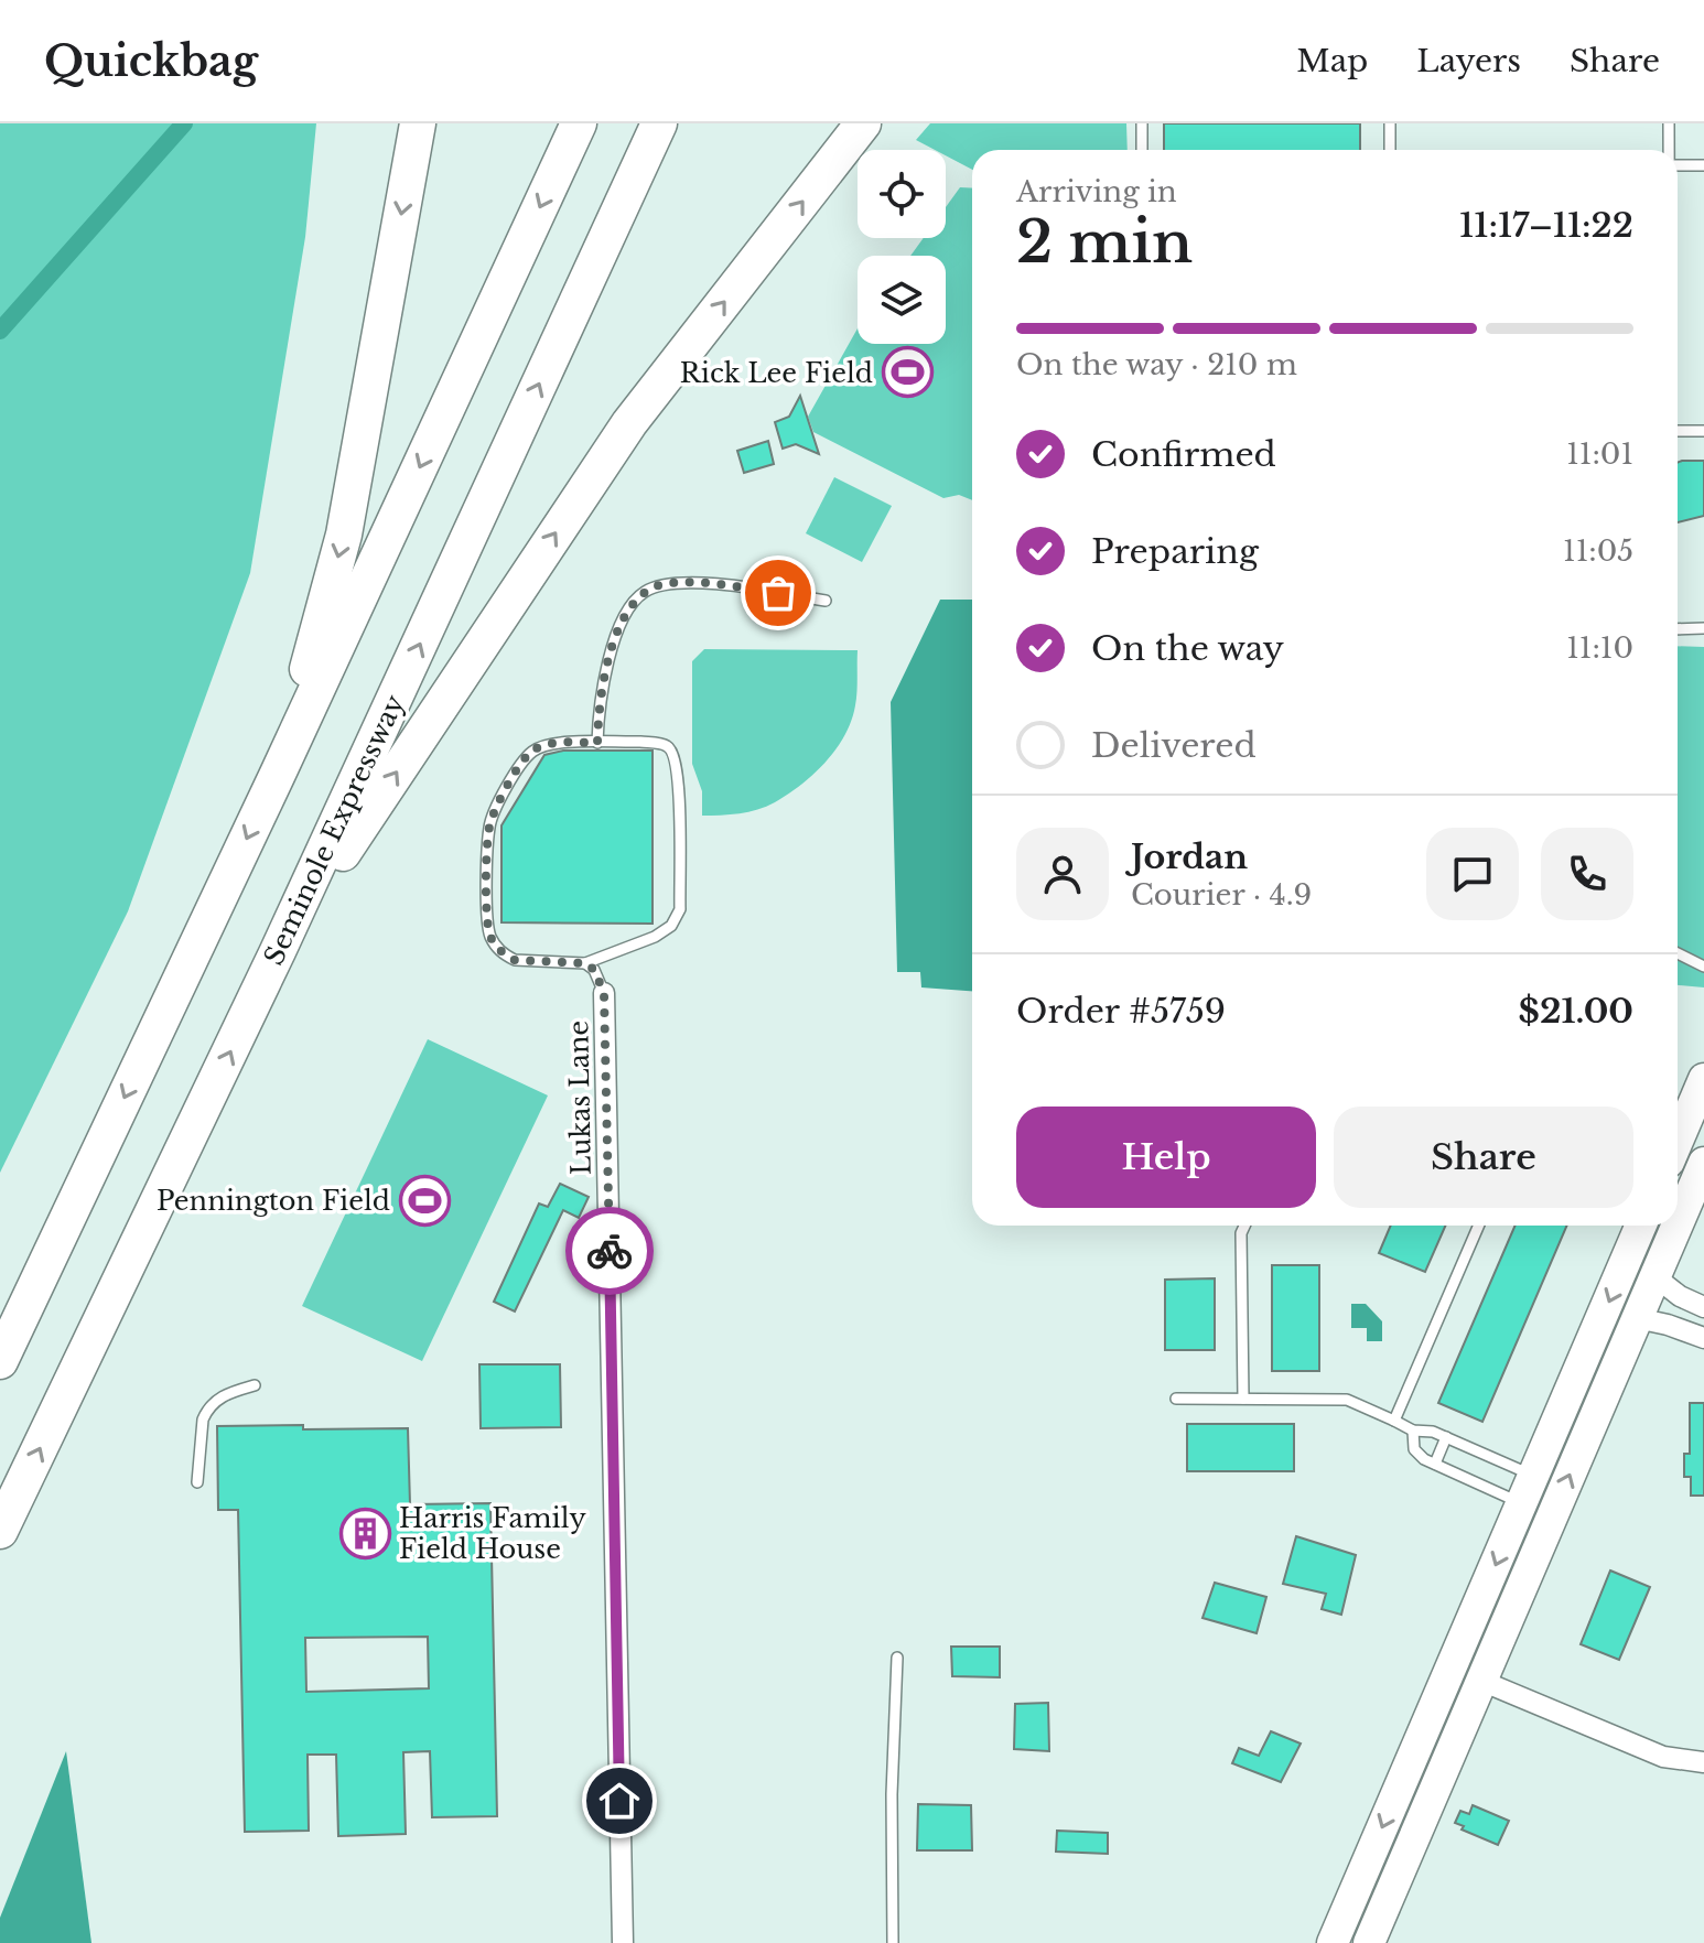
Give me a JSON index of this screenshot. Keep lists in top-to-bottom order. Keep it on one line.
{"streets":{"highway":["Seminole Expressway"],"street":["Lukas Lane"]},"places":{"sports":["Rick Lee Field","Pennington Field"],"building":["Harris Family Field House"]},"page":{"header":"Quickbag","nav":["Map","Layers","Share"],"heading":["2 min","Arriving in","11:17–11:22"],"panel":["Jordan","Courier · 4.9","Order #5759","$21.00"],"bar":"On the way · 210 m","list":[["Confirmed","11:01"],["Preparing","11:05"],["On the way","11:10"],"Delivered"],"buttons":["Help","Share"]}}
